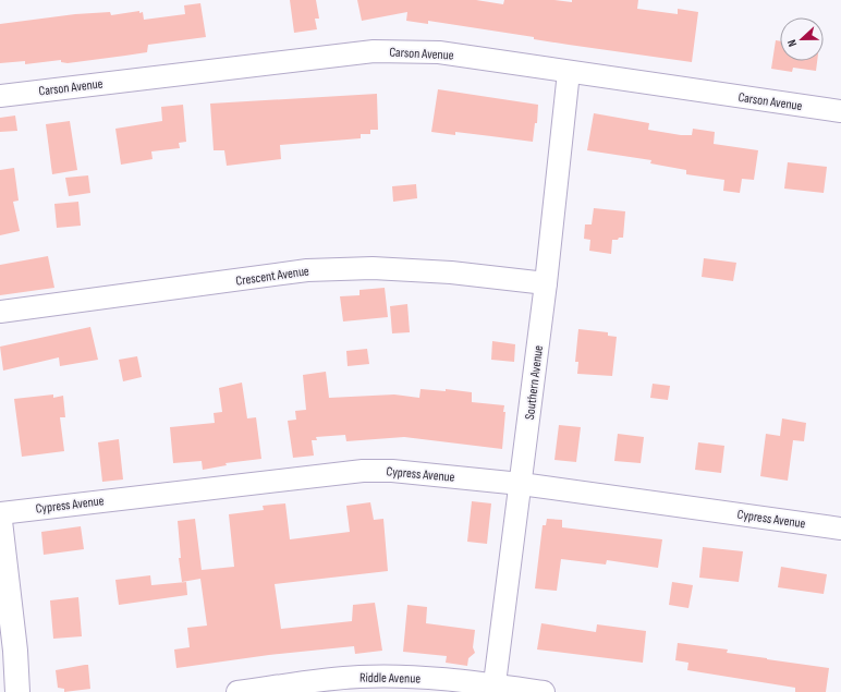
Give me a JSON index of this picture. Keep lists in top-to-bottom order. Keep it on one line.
{"streets":{"street":["Carson Avenue","Crescent Avenue","Southern Avenue","Cypress Avenue","Riddle Avenue"]},"crossings":[["Carson Avenue","Southern Avenue"],["Crescent Avenue","Southern Avenue"],["Southern Avenue","Cypress Avenue"],["Southern Avenue","Riddle Avenue"]],"north":"left"}
